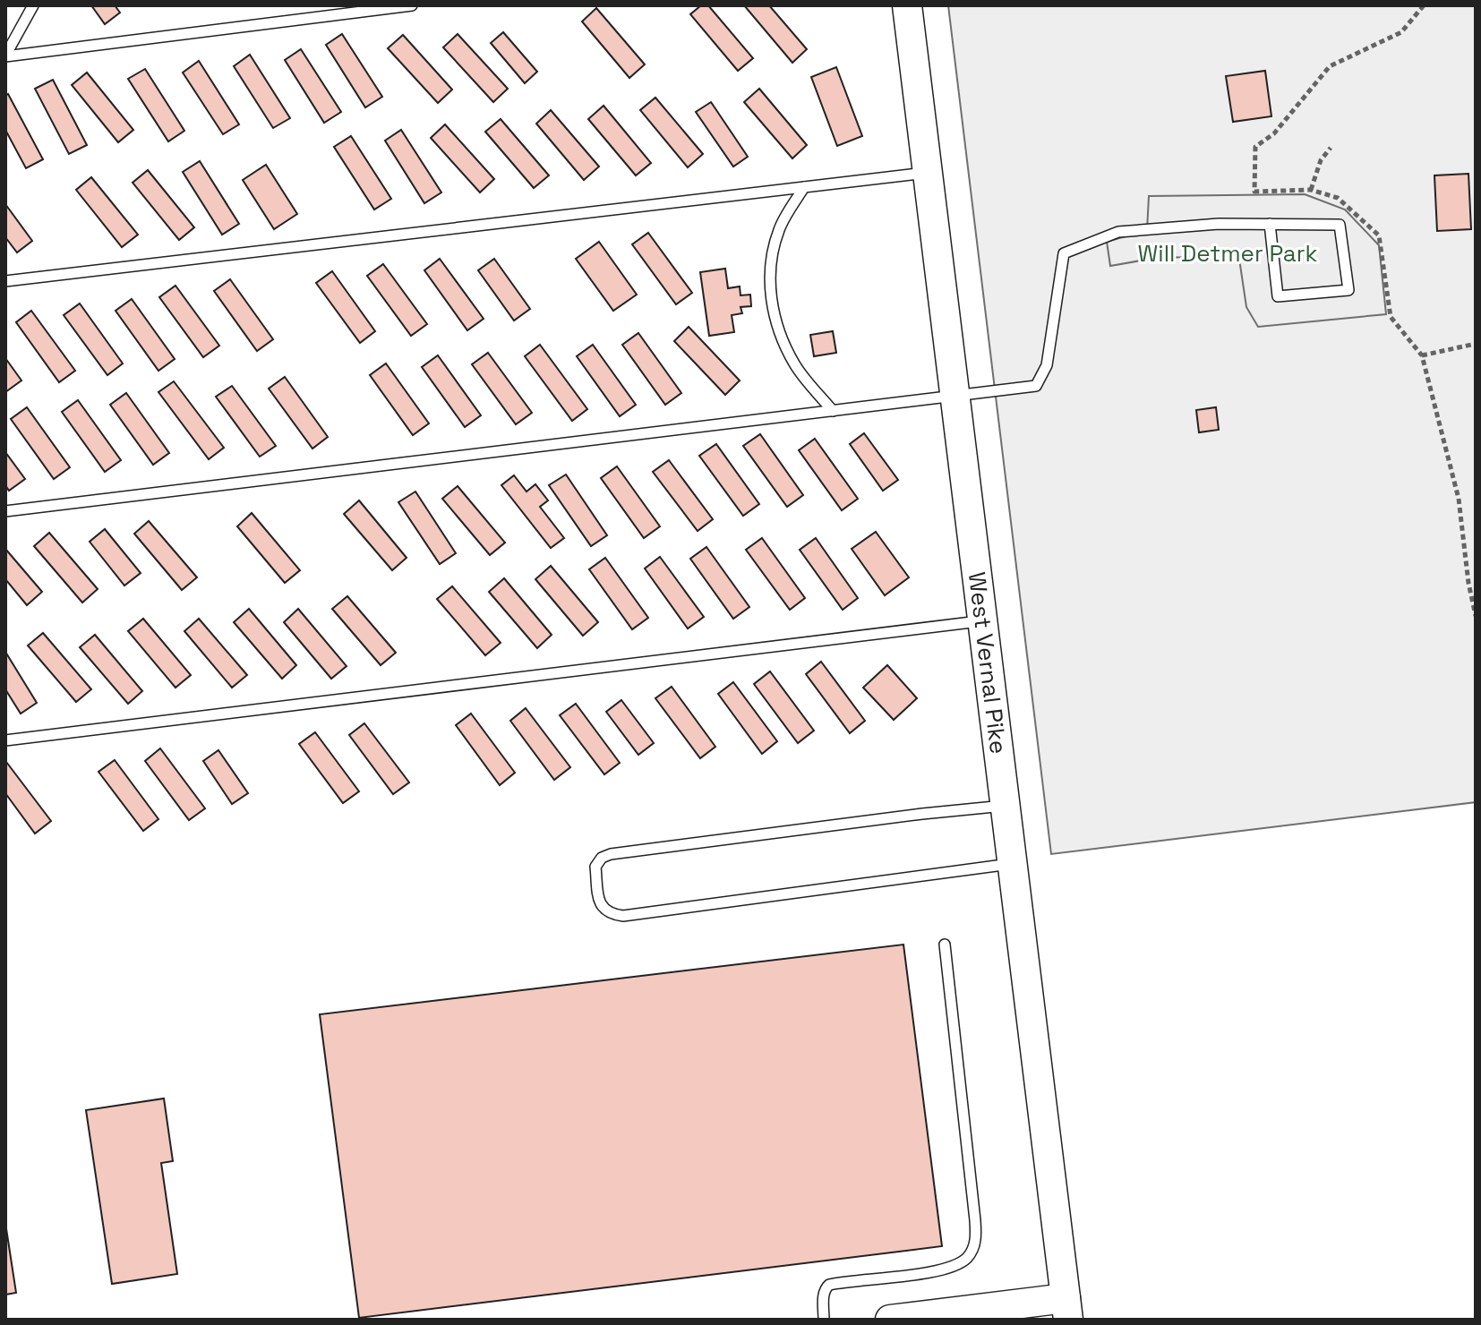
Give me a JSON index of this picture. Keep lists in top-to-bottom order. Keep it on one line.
{"streets":{"main road":["West Vernal Pike"]},"parks":["Will Detmer Park"]}
